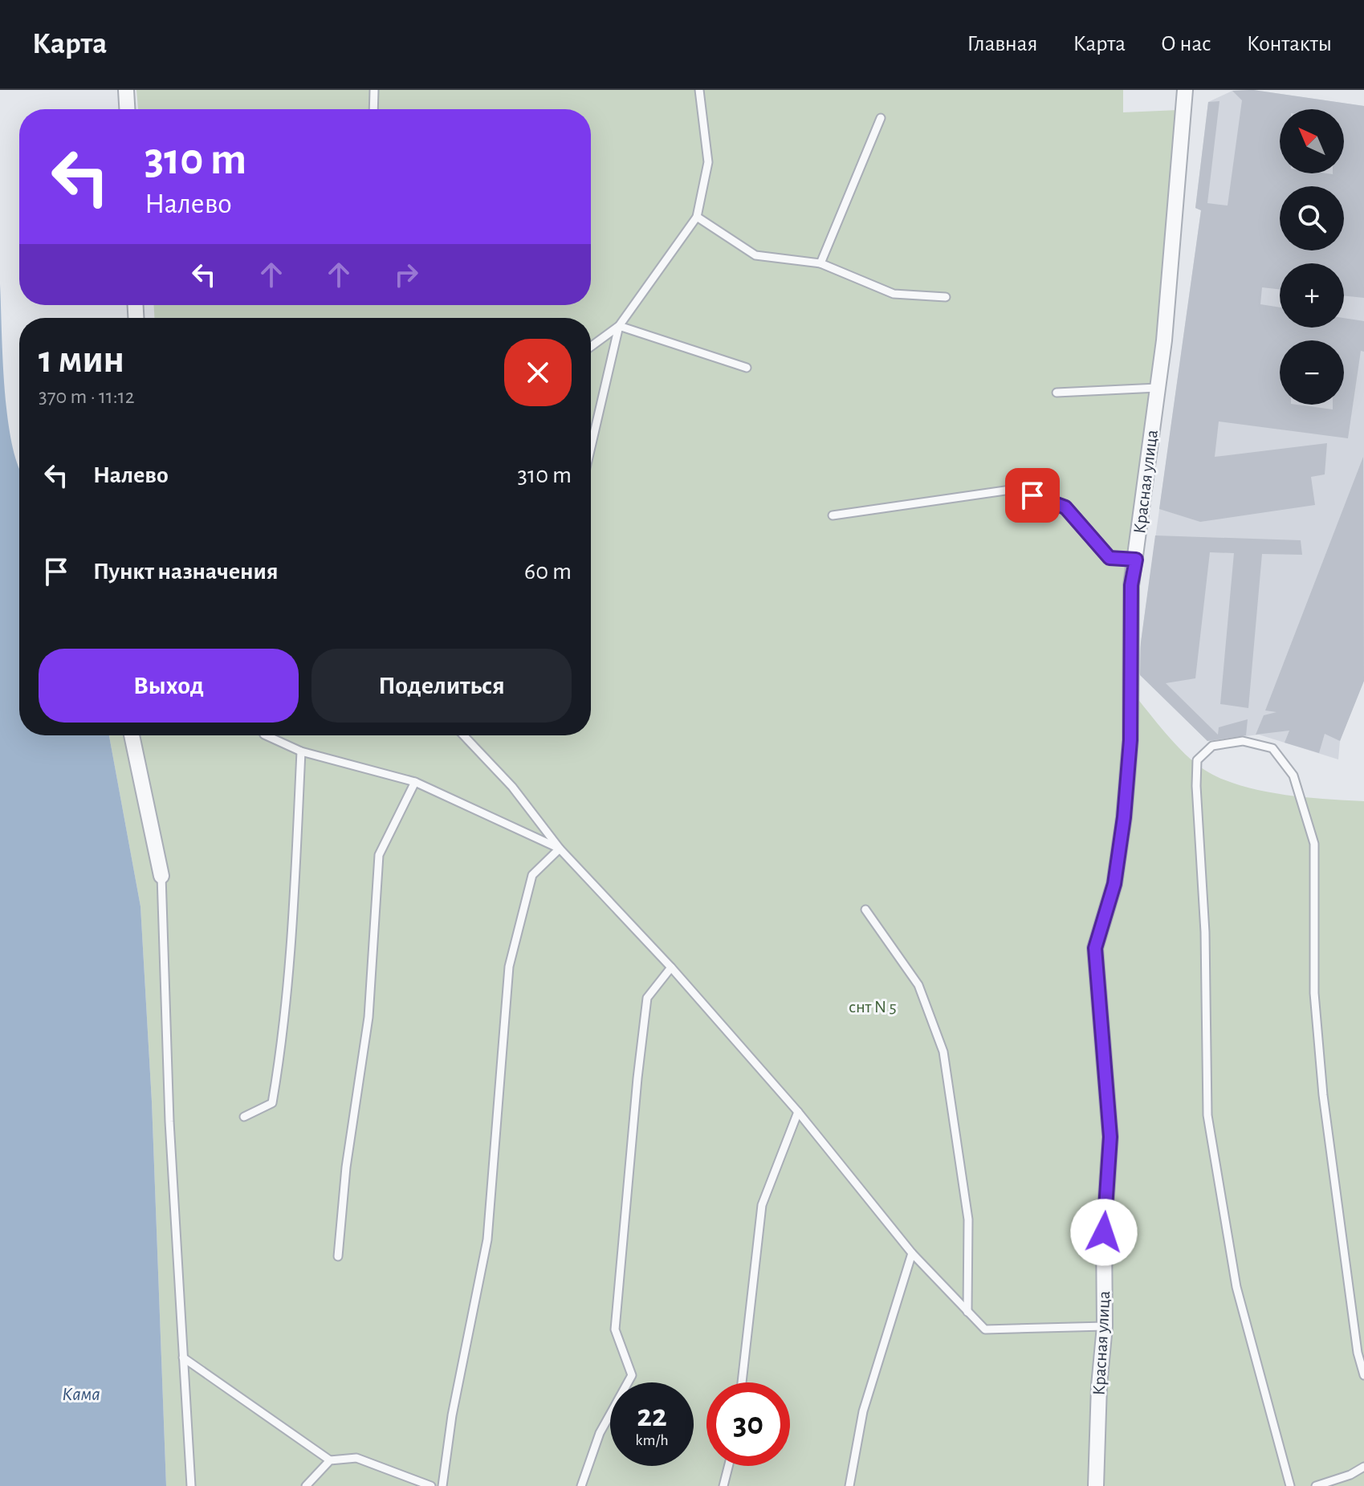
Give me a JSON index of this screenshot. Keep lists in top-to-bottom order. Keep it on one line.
{"streets":{"street":["Красная улица"]},"water":["Кама"],"parks":["снт N 5"],"north":"top left","page":{"header":"Карта","nav":["Главная","Карта","О нас","Контакты"],"map_buttons":["+","−"],"turn":["310 m","Налево"],"heading":["1 мин","370 m · 11:12"],"list":[{"name":"Налево","value":"310 m"},{"name":"Пункт назначения","value":"60 m"}],"buttons":["Выход","Поделиться"],"speed":"22 km/h","limit":"30"}}
